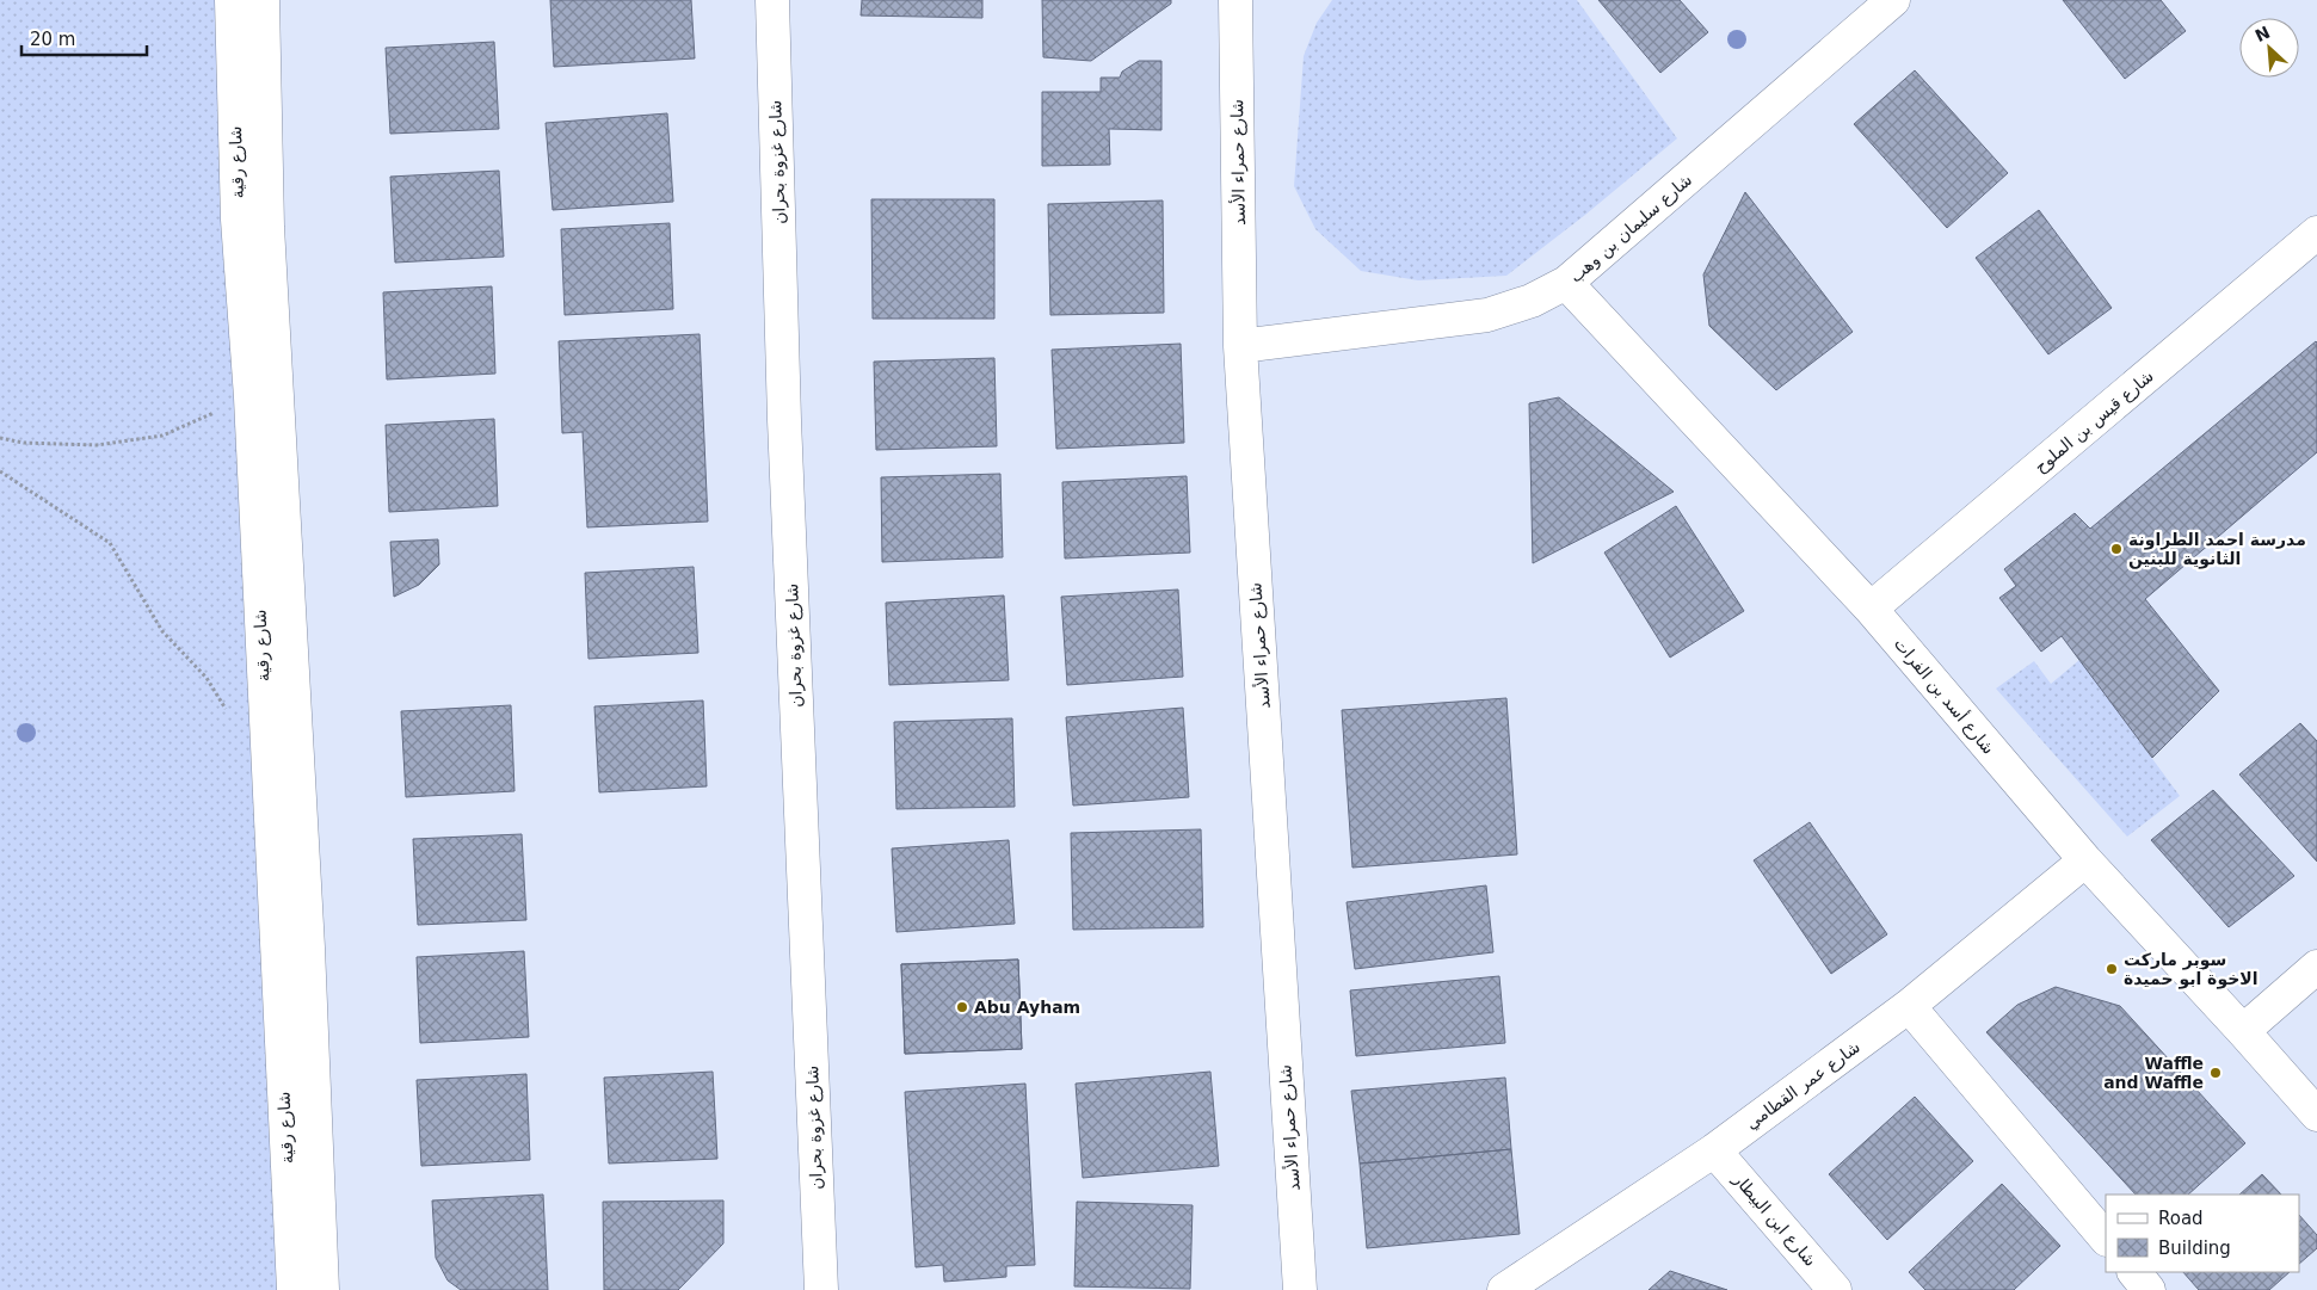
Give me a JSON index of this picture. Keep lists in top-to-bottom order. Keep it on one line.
{"streets":{"street":["شارع رقية","شارع غزوة بحران","شارع حمراء الأسد","شارع سليمان بن وهب","شارع قيس بن الملوح","شارع أسد بن الفرات","شارع عمر القطامي","شارع ابن البيطار"]},"crossings":[["شارع حمراء الأسد","شارع سليمان بن وهب"],["شارع سليمان بن وهب","شارع أسد بن الفرات"],["شارع قيس بن الملوح","شارع أسد بن الفرات"],["شارع أسد بن الفرات","شارع عمر القطامي"],["شارع عمر القطامي","شارع ابن البيطار"]],"places":["مدرسة احمد الطراونة الثانوية للبنين","سوبر ماركت الاخوة ابو حميدة","Abu Ayham","Waffle and Waffle"],"legend":["Road","Building"],"scale_bar":"20 m","north":"top left"}
